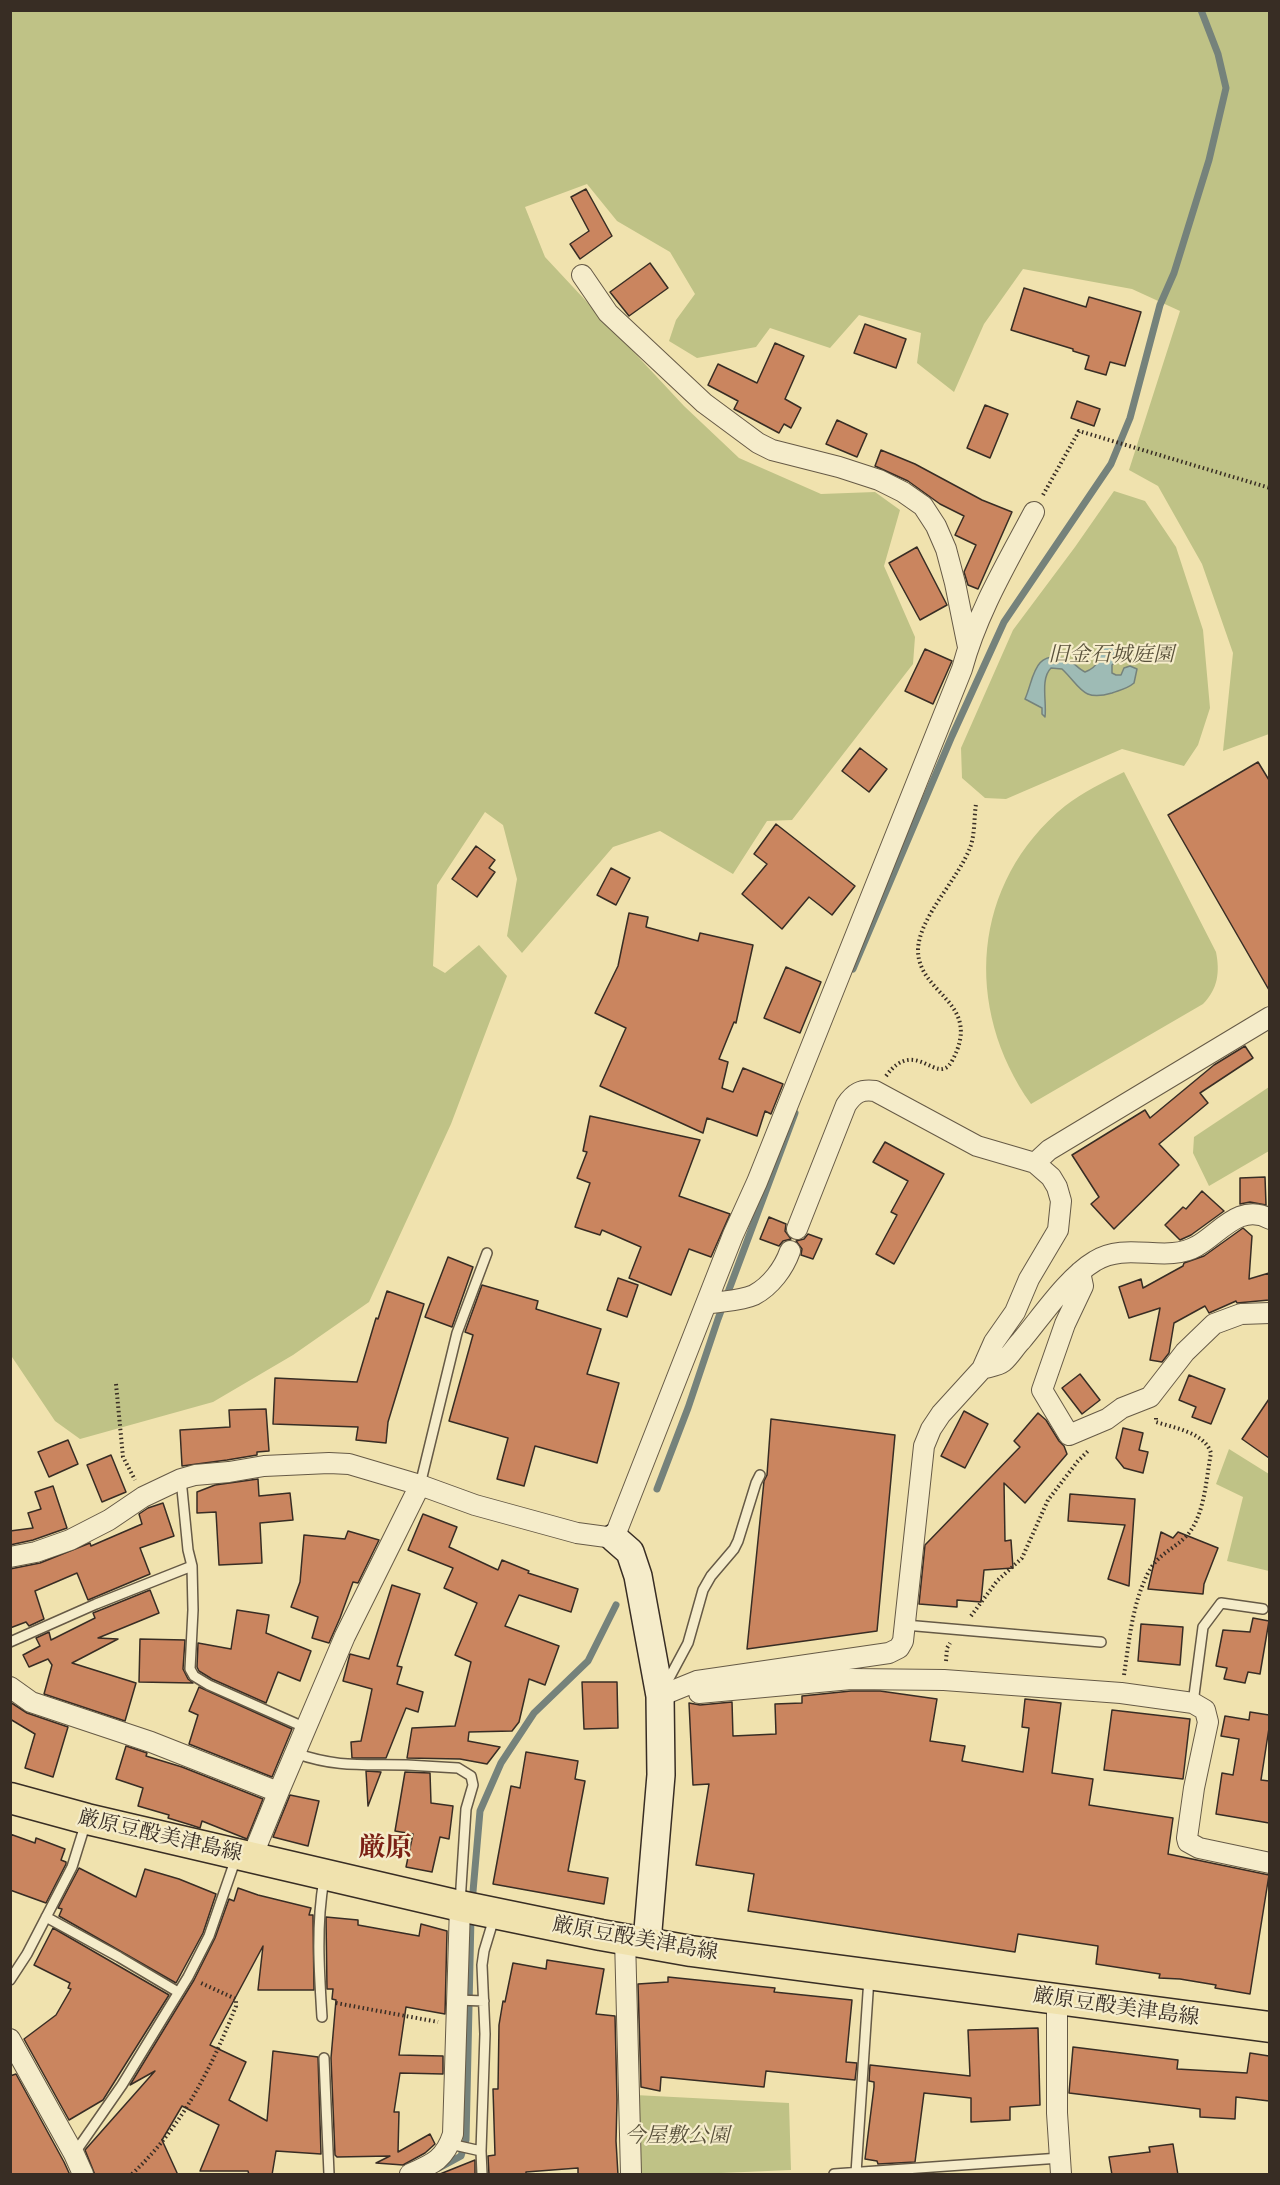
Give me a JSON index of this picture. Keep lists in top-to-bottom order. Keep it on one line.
{"streets":{"main road":["厳原豆酘美津島線"]},"districts":["厳原"],"parks":["旧金石城庭園","今屋敷公園"]}
